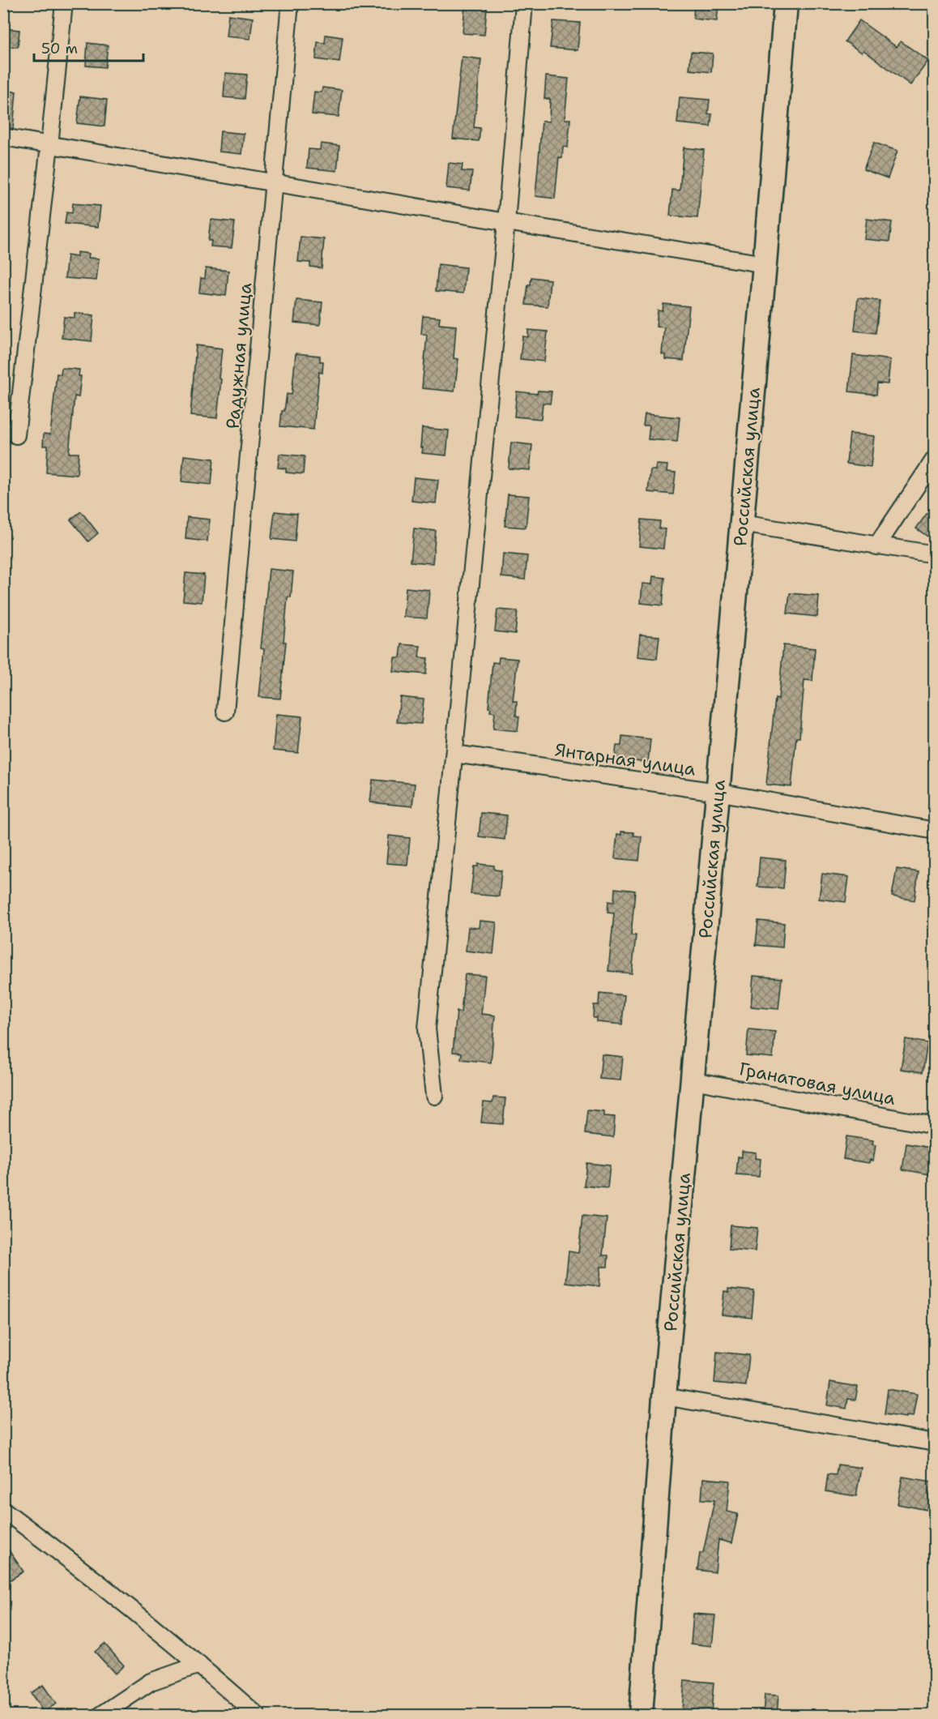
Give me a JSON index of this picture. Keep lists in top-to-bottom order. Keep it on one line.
{"streets":{"main road":["Российская улица"],"street":["Радужная улица","Янтарная улица","Гранатовая улица"]},"crossings":[["Российская улица","Янтарная улица"],["Российская улица","Гранатовая улица"]],"scale_bar":"50 m"}
